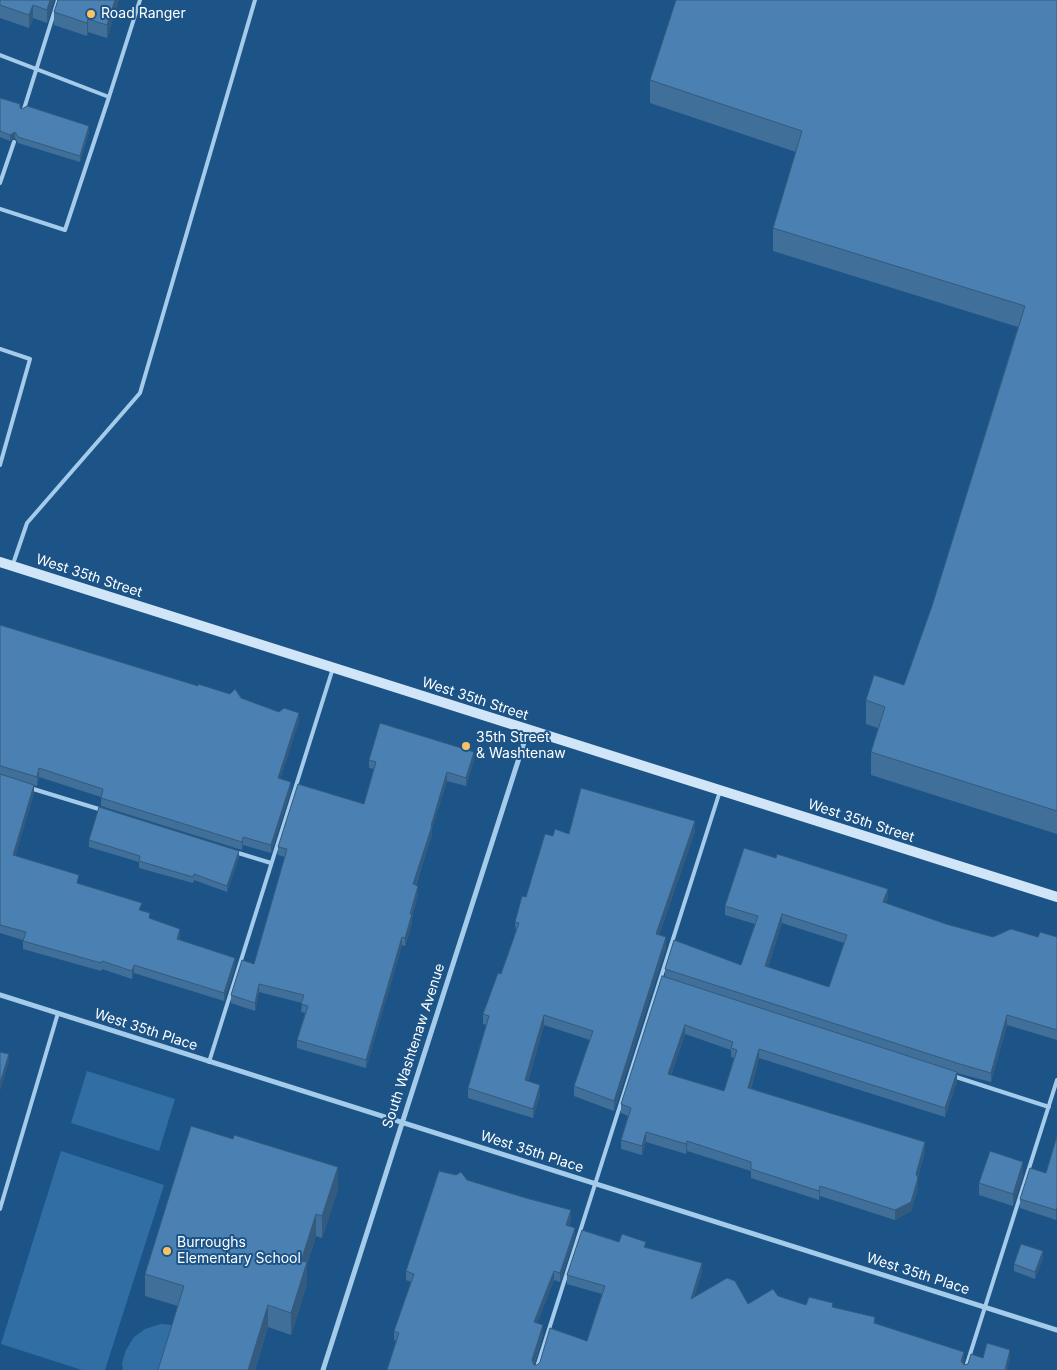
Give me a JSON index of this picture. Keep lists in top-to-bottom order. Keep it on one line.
{"streets":{"main road":["West 35th Street"],"street":["West 35th Place","South Washtenaw Avenue"]},"crossings":[["West 35th Street","South Washtenaw Avenue"],["West 35th Place","South Washtenaw Avenue"]],"places":["Road Ranger","35th Street & Washtenaw","Burroughs Elementary School"]}
